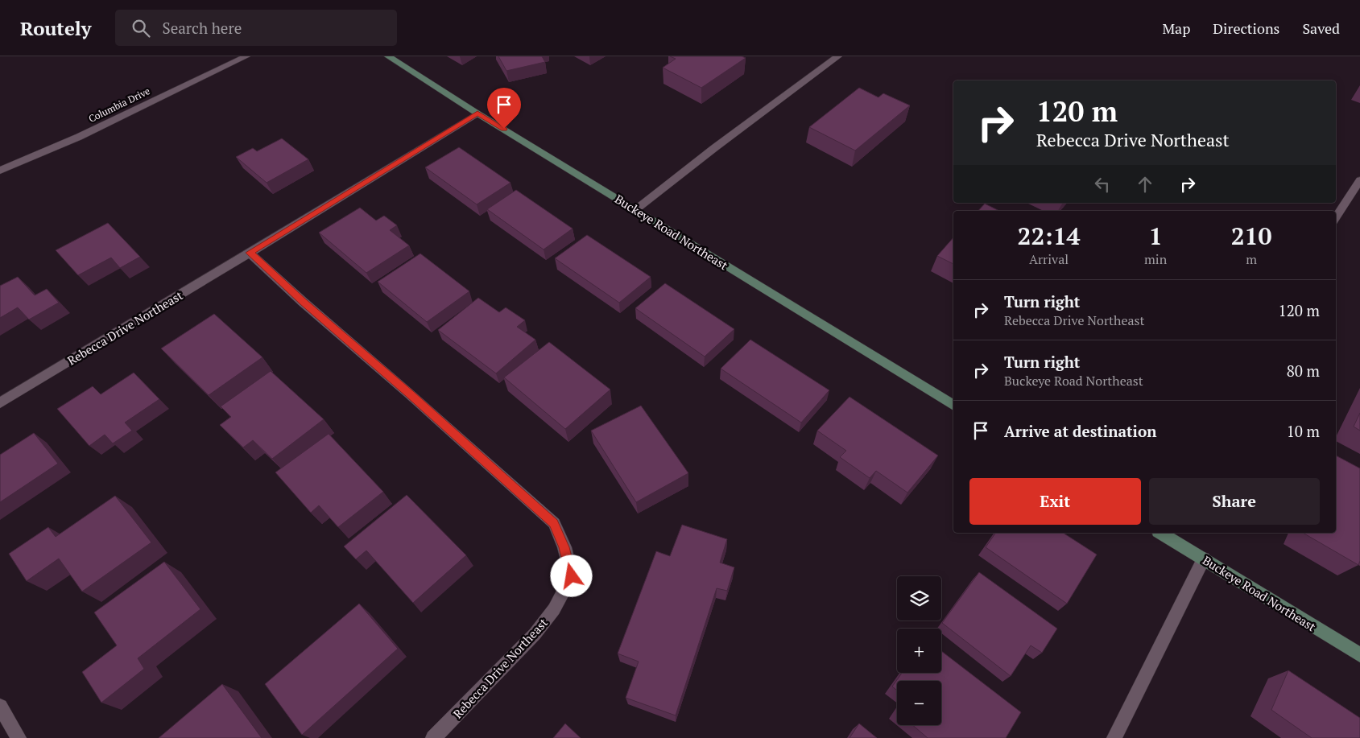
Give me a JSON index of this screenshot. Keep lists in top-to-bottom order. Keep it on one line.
{"streets":{"street":["Columbia Drive","Buckeye Road Northeast","Rebecca Drive Northeast"]},"crossings":[["Buckeye Road Northeast","Rebecca Drive Northeast"]],"page":{"header":"Routely","search":"Search here","nav":["Map","Directions","Saved"],"turn":["120 m","Rebecca Drive Northeast"],"eta":["22:14","Arrival","1","min","210","m"],"list":[{"name":"Turn right","note":"Rebecca Drive Northeast","value":"120 m"},{"name":"Turn right","note":"Buckeye Road Northeast","value":"80 m"},{"name":"Arrive at destination","value":"10 m"}],"buttons":["Exit","Share"],"map_buttons":["+","−"]}}
